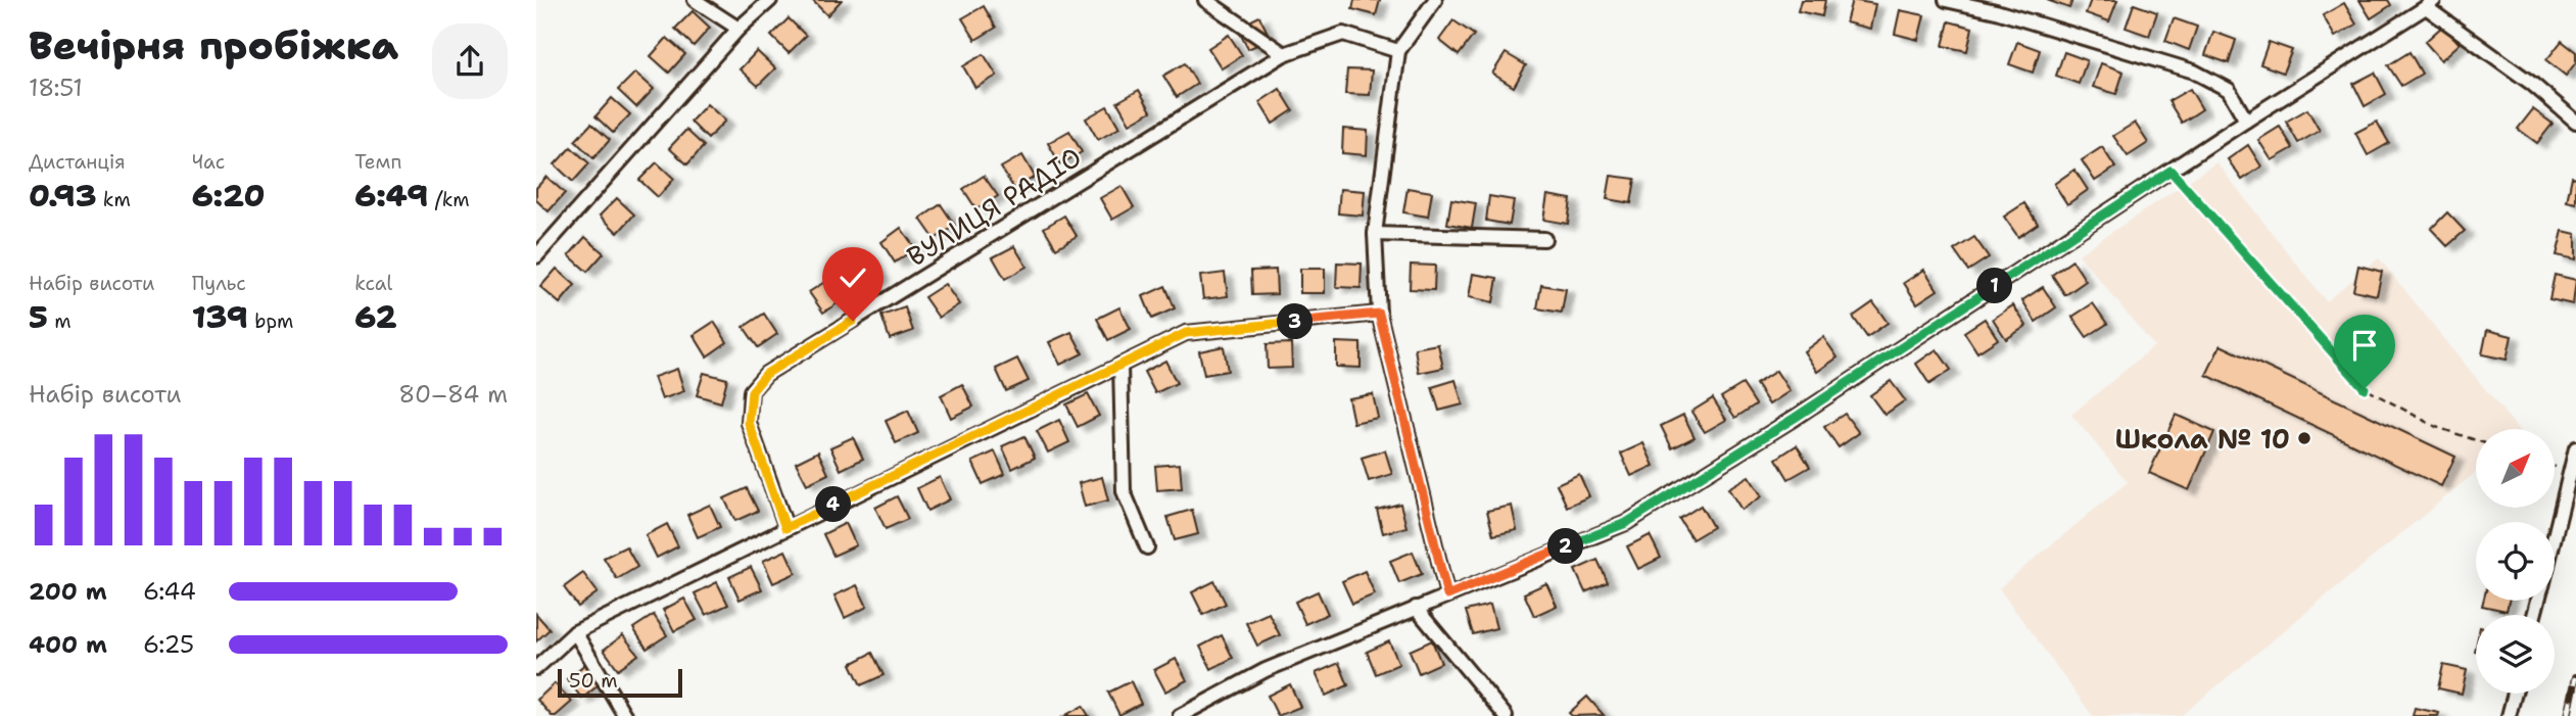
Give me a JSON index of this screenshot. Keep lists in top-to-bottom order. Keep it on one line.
{"streets":{"street":["ВУЛИЦЯ РАДІО"]},"places":["Школа № 10"],"scale_bar":"50 m","north":"top right","page":{"heading":["Вечірня пробіжка","18:51"],"stats":[["Дистанція","0.93 km"],["Час","6:20"],["Темп","6:49 /km"],["Набір висоти","5 m"],["Пульс","139 bpm"],["kcal","62"]],"pins":["1","3","4","2"],"chart":["Набір висоти","80–84 m"],"list":[{"name":"200 m","note":"6:44"},{"name":"400 m","note":"6:25"}],"scale":"50 m"}}
